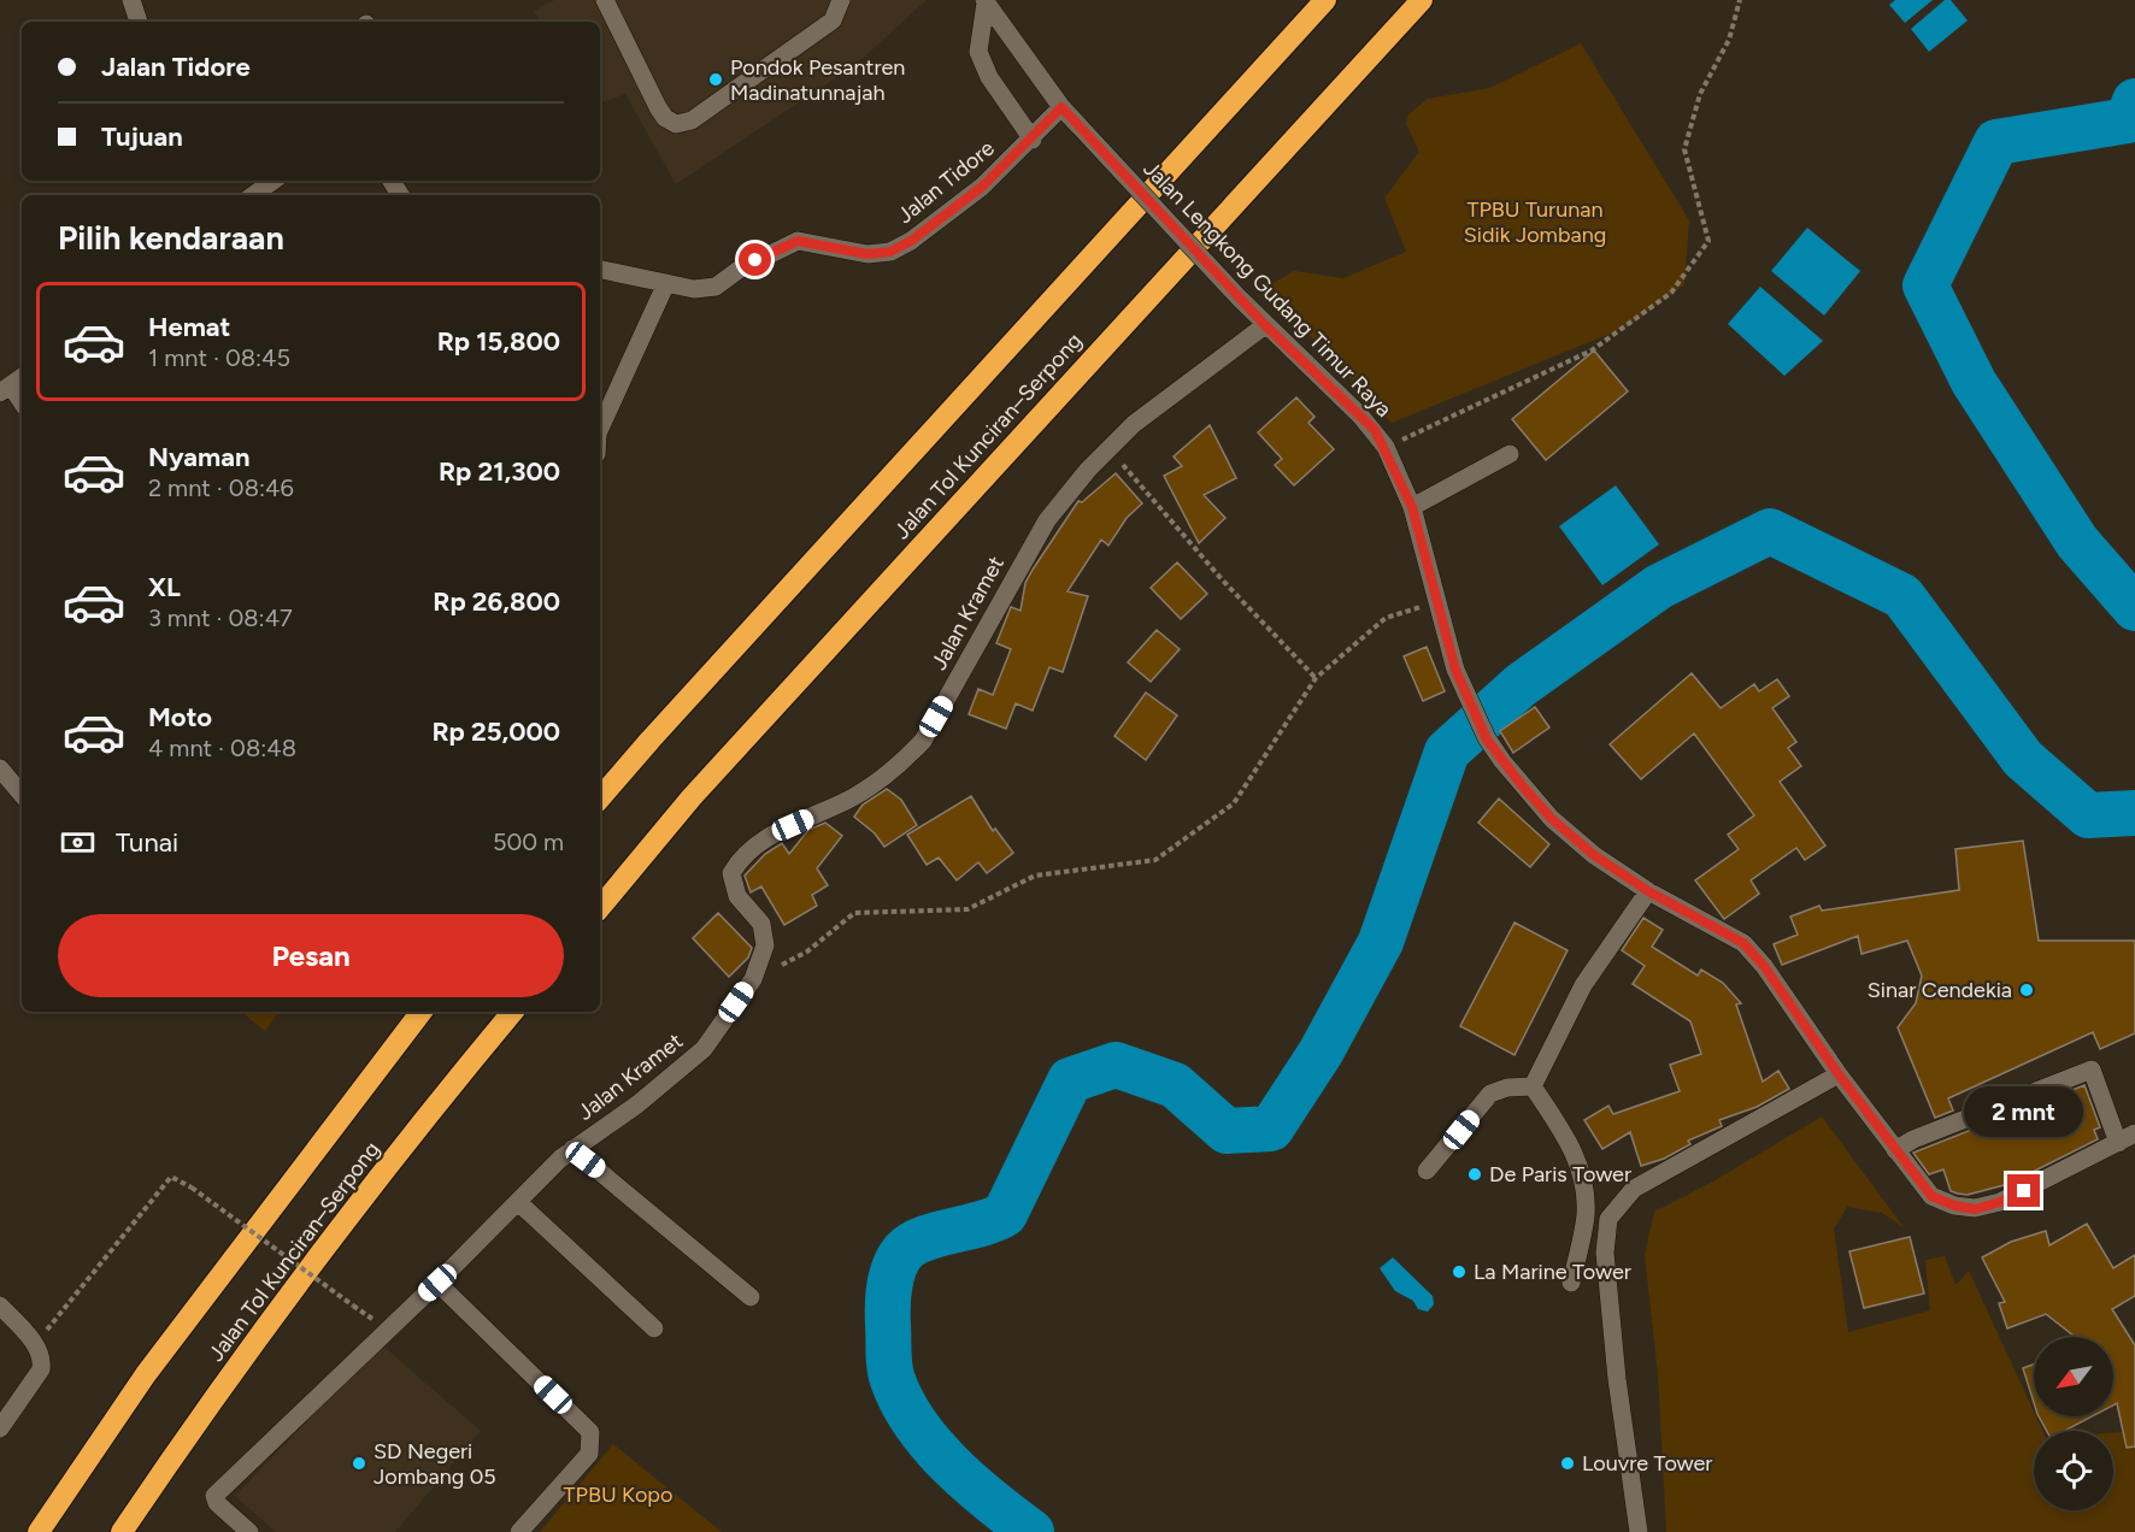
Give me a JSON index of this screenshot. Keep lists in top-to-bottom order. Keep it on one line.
{"streets":{"highway":["Jalan Tol Kunciran–Serpong"],"street":["Jalan Tidore","Jalan Lengkong Gudang Timur Raya","Jalan Kramet"]},"crossings":[["Jalan Tidore","Jalan Lengkong Gudang Timur Raya"],["Jalan Lengkong Gudang Timur Raya","Jalan Kramet"]],"parks":["TPBU Turunan Sidik Jombang","TPBU Kopo"],"places":["Pondok Pesantren Madinatunnajah","Sinar Cendekia","De Paris Tower","La Marine Tower","SD Negeri Jombang 05","Louvre Tower"],"north":"bottom left","page":{"banner":["Jalan Tidore","Tujuan"],"heading":"Pilih kendaraan","list":[{"name":"Hemat","note":"1 mnt · 08:45","value":"Rp 15,800"},{"name":"Nyaman","note":"2 mnt · 08:46","value":"Rp 21,300"},{"name":"XL","note":"3 mnt · 08:47","value":"Rp 26,800"},{"name":"Moto","note":"4 mnt · 08:48","value":"Rp 25,000"}],"pay":["Tunai","500 m"],"buttons":"Pesan","bubble":"2 mnt"}}
